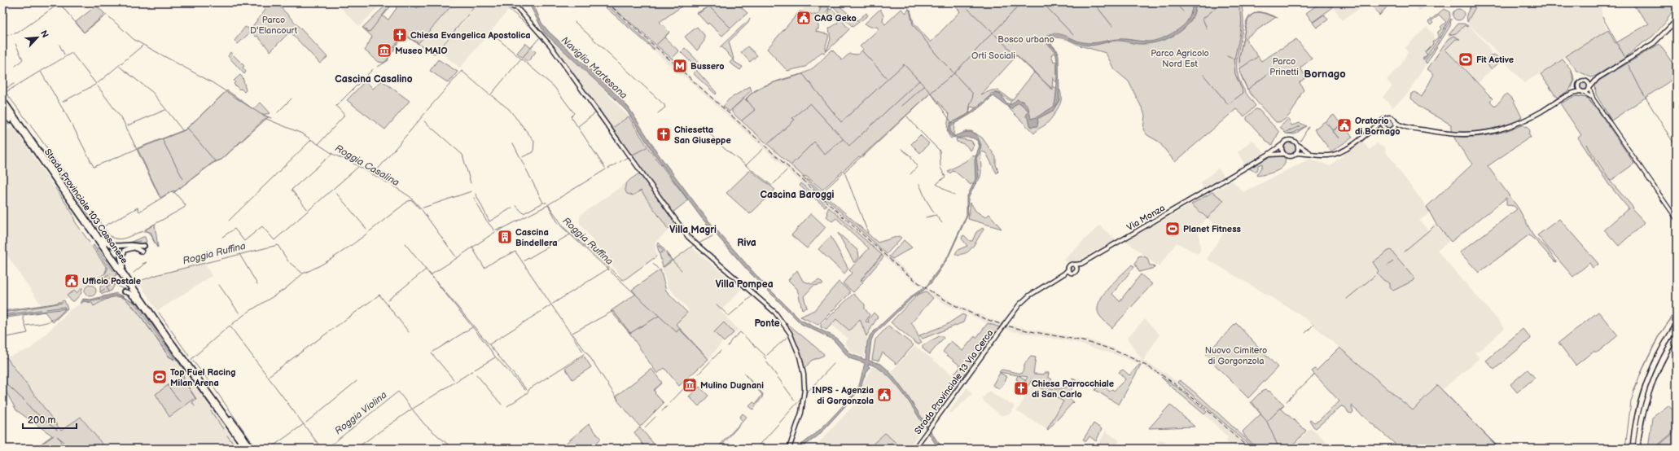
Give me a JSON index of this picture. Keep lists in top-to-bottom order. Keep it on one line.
{"streets":{"highway":["Strada Provinciale 103 Cassanese"],"main road":["Via Monza","Strada Provinciale 13 Via Cerca"]},"crossings":[["Via Monza","Strada Provinciale 13 Via Cerca"]],"districts":["Bornago","Cascina Casalino","Cascina Baroggi","Villa Magri","Riva","Villa Pompea","Ponte"],"water":["Naviglio Martesana","Roggia Casalina","Roggia Ruffina","Roggia Violina"],"parks":["Parco D'Elancourt","Bosco urbano","Parco Agricolo Nord Est","Orti Sociali","Parco Prinetti","Nuovo Cimitero di Gorgonzola"],"places":{"public building":["CAG Geko","Oratorio di Bornago","Ufficio Postale","INPS - Agenzia di Gorgonzola"],"church":["Chiesa Evangelica Apostolica","Chiesetta San Giuseppe","Chiesa Parrocchiale di San Carlo"],"museum":["Museo MAIO","Mulino Dugnani"],"sports":["Fit Active","Planet Fitness","Top Fuel Racing Milan Arena"],"metro station":["Bussero"],"building":["Cascina Bindellera"]},"scale_bar":"200 m","north":"top right"}
